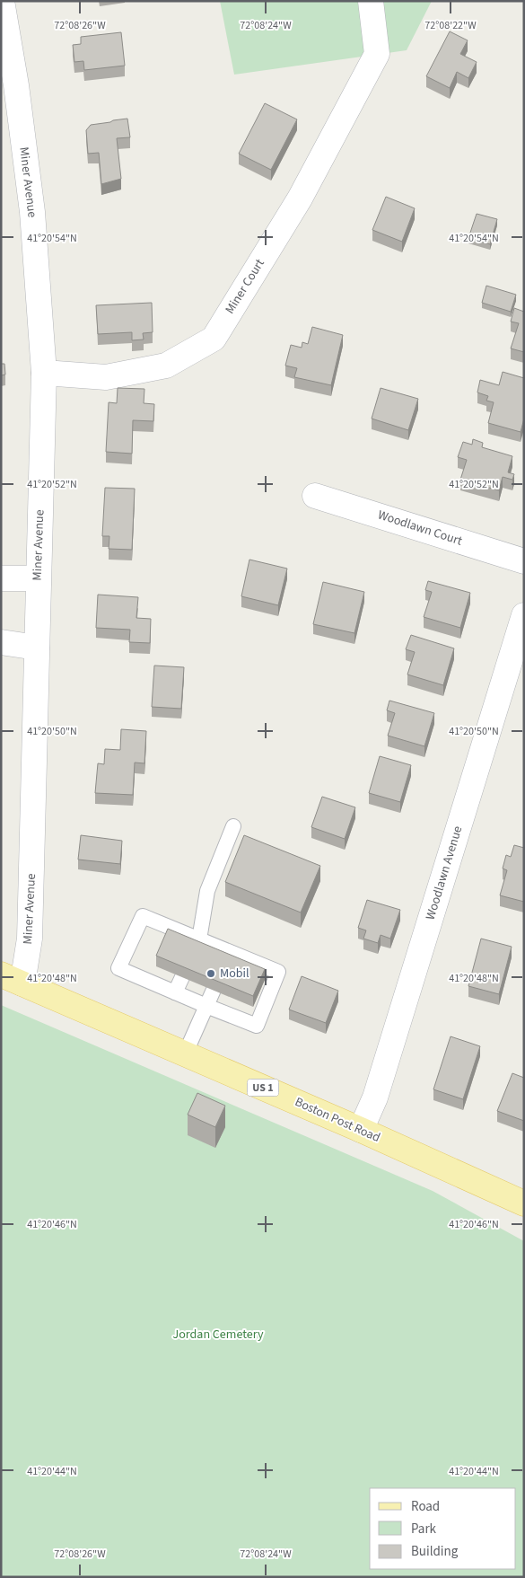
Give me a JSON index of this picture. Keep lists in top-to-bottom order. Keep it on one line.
{"streets":{"main road":["US 1","Boston Post Road"],"street":["Miner Avenue","Miner Court","Woodlawn Court","Woodlawn Avenue"]},"crossings":[["Miner Avenue","Miner Court"],["Miner Avenue","Boston Post Road"],["Woodlawn Avenue","Boston Post Road"]],"parks":["Jordan Cemetery"],"places":["Mobil"],"legend":["Road","Park","Building"],"coordinates":["72°08'26\"W","72°08'24\"W","72°08'22\"W","41°20'54\"N","41°20'52\"N","41°20'50\"N","41°20'48\"N","41°20'46\"N","41°20'44\"N"]}
